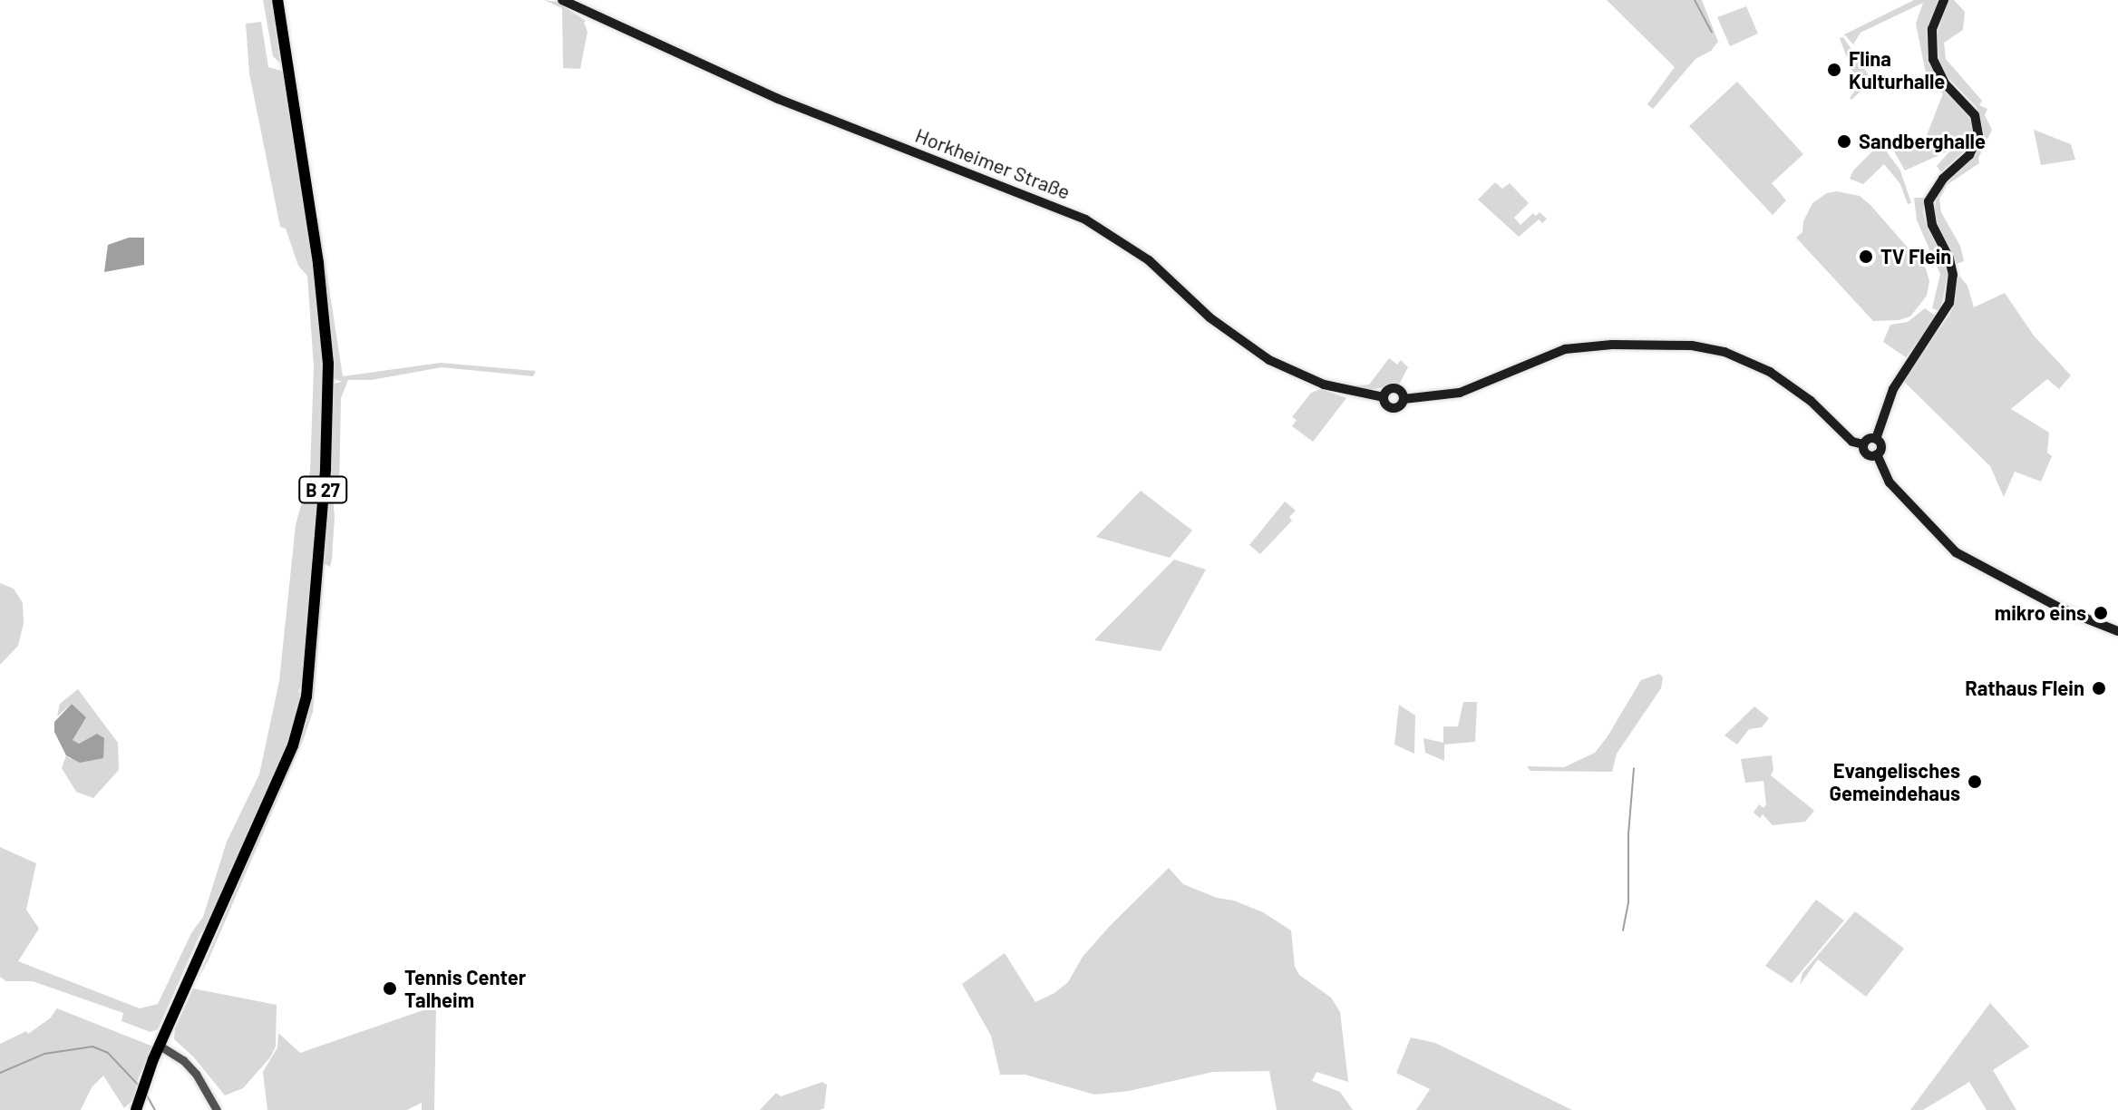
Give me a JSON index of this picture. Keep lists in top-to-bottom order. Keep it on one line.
{"streets":{"main road":["Horkheimer Straße","B 27"]},"places":["Flina Kulturhalle","Sandberghalle","TV Flein","mikro eins","Rathaus Flein","Evangelisches Gemeindehaus","Tennis Center Talheim"]}
